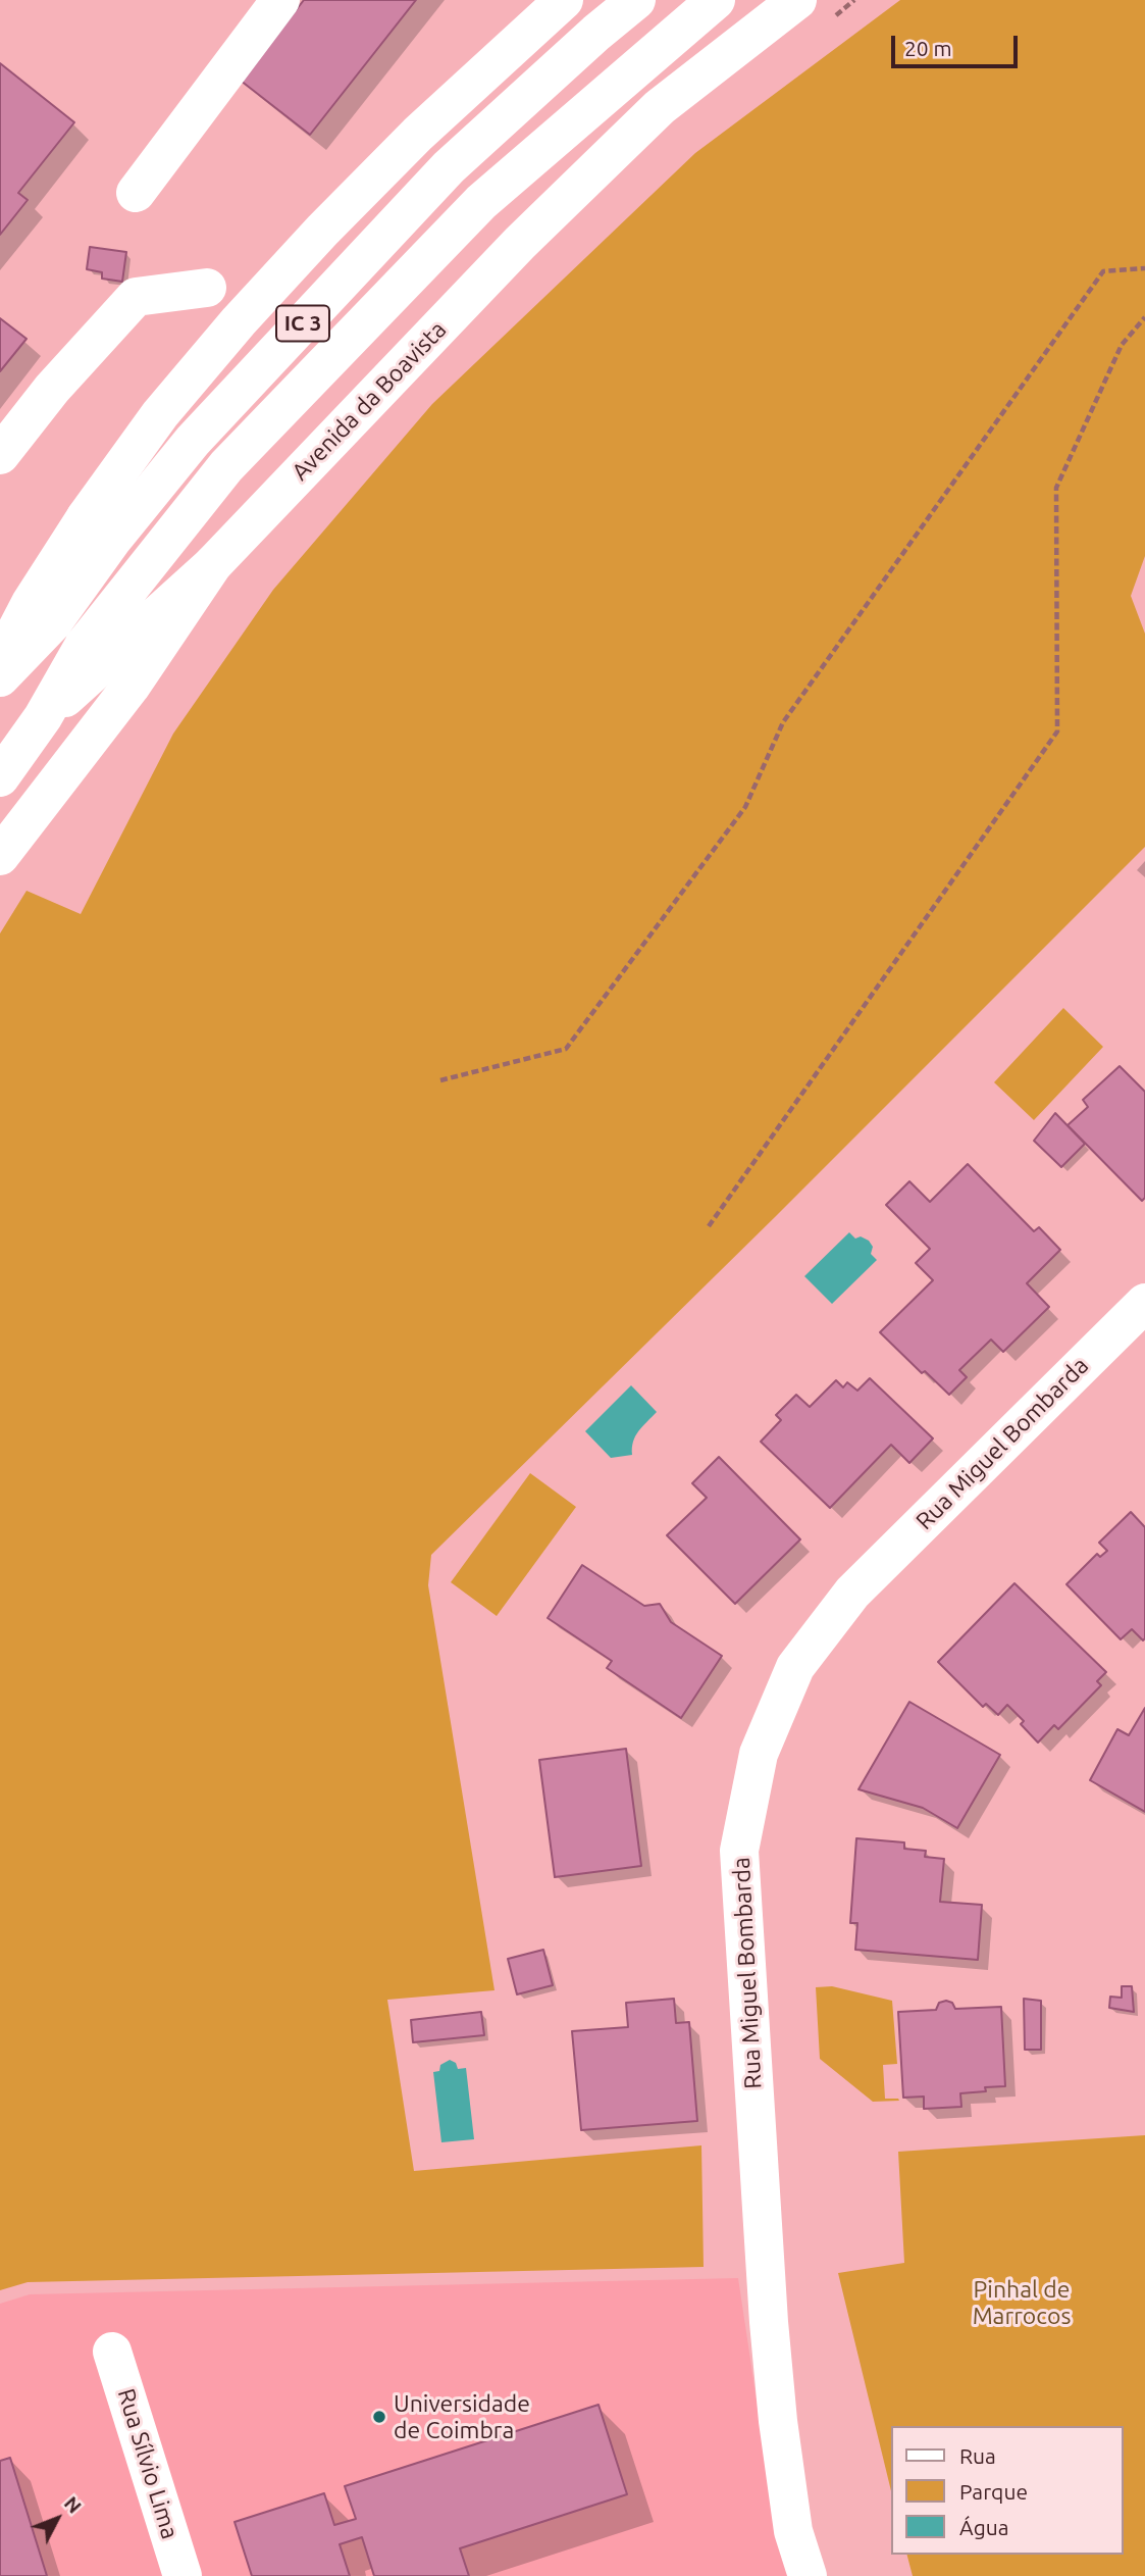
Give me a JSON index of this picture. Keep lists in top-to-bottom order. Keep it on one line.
{"streets":{"main road":["IC 3","Avenida da Boavista","Rua Miguel Bombarda","Rua Sílvio Lima"]},"parks":["Pinhal de Marrocos"],"places":["Universidade de Coimbra"],"legend":["Rua","Parque","Água"],"scale_bar":"20 m","north":"top right"}
